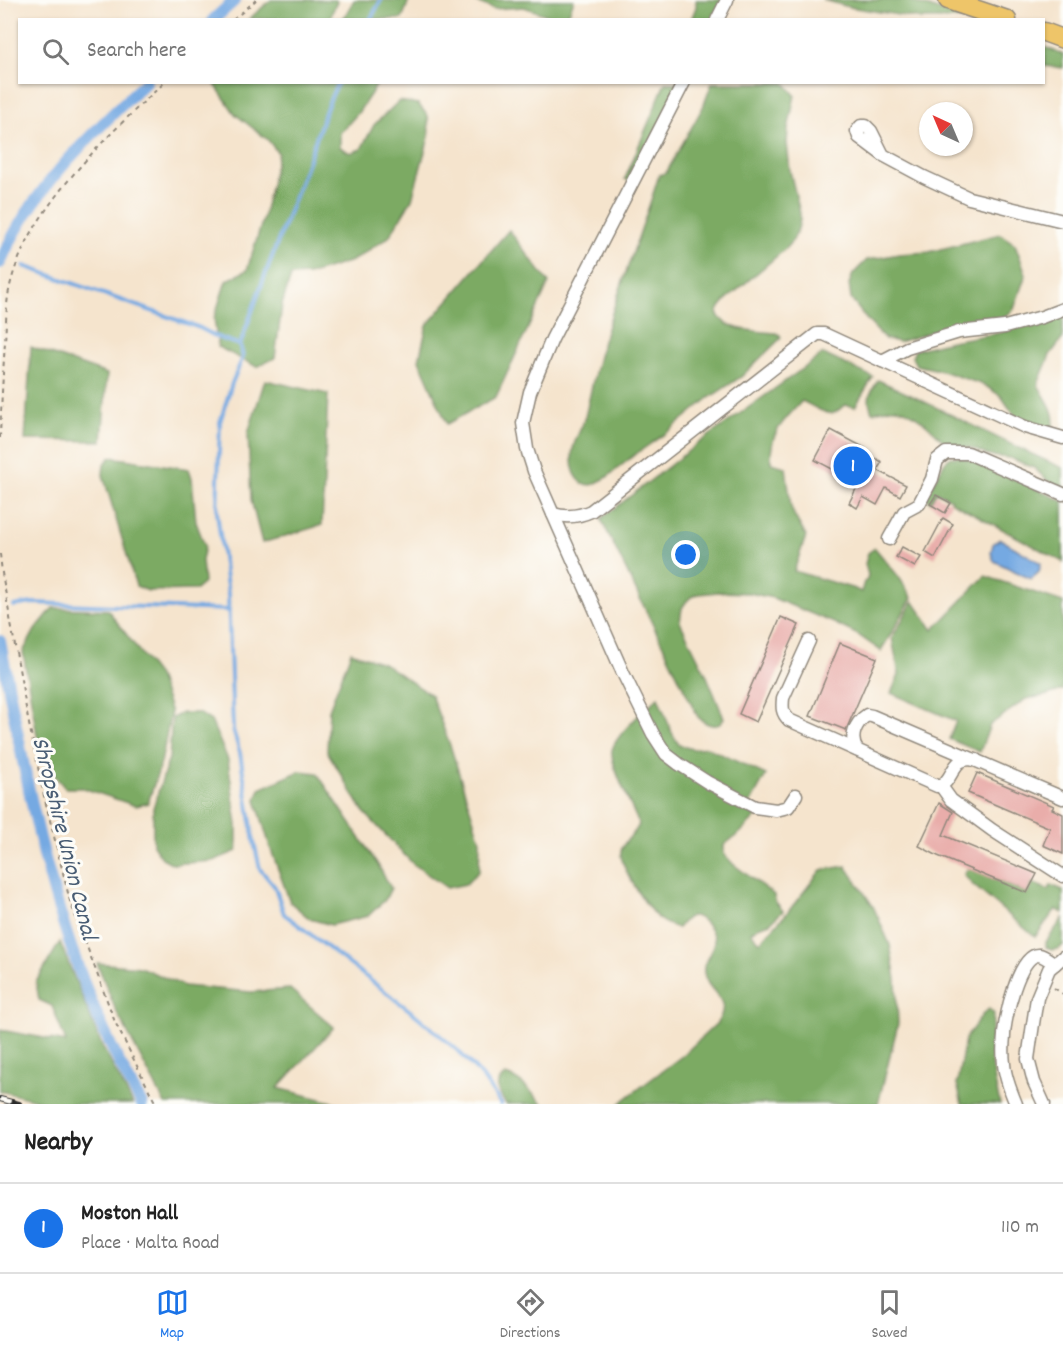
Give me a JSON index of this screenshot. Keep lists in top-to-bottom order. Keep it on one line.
{"water":["Shropshire Union Canal"],"north":"top left","page":{"search":"Search here","pins":"1","heading":"Nearby","list":[{"mark":"1","name":"Moston Hall","note":"Place · Malta Road","value":"110 m"}],"nav":["Map","Directions","Saved"]}}
